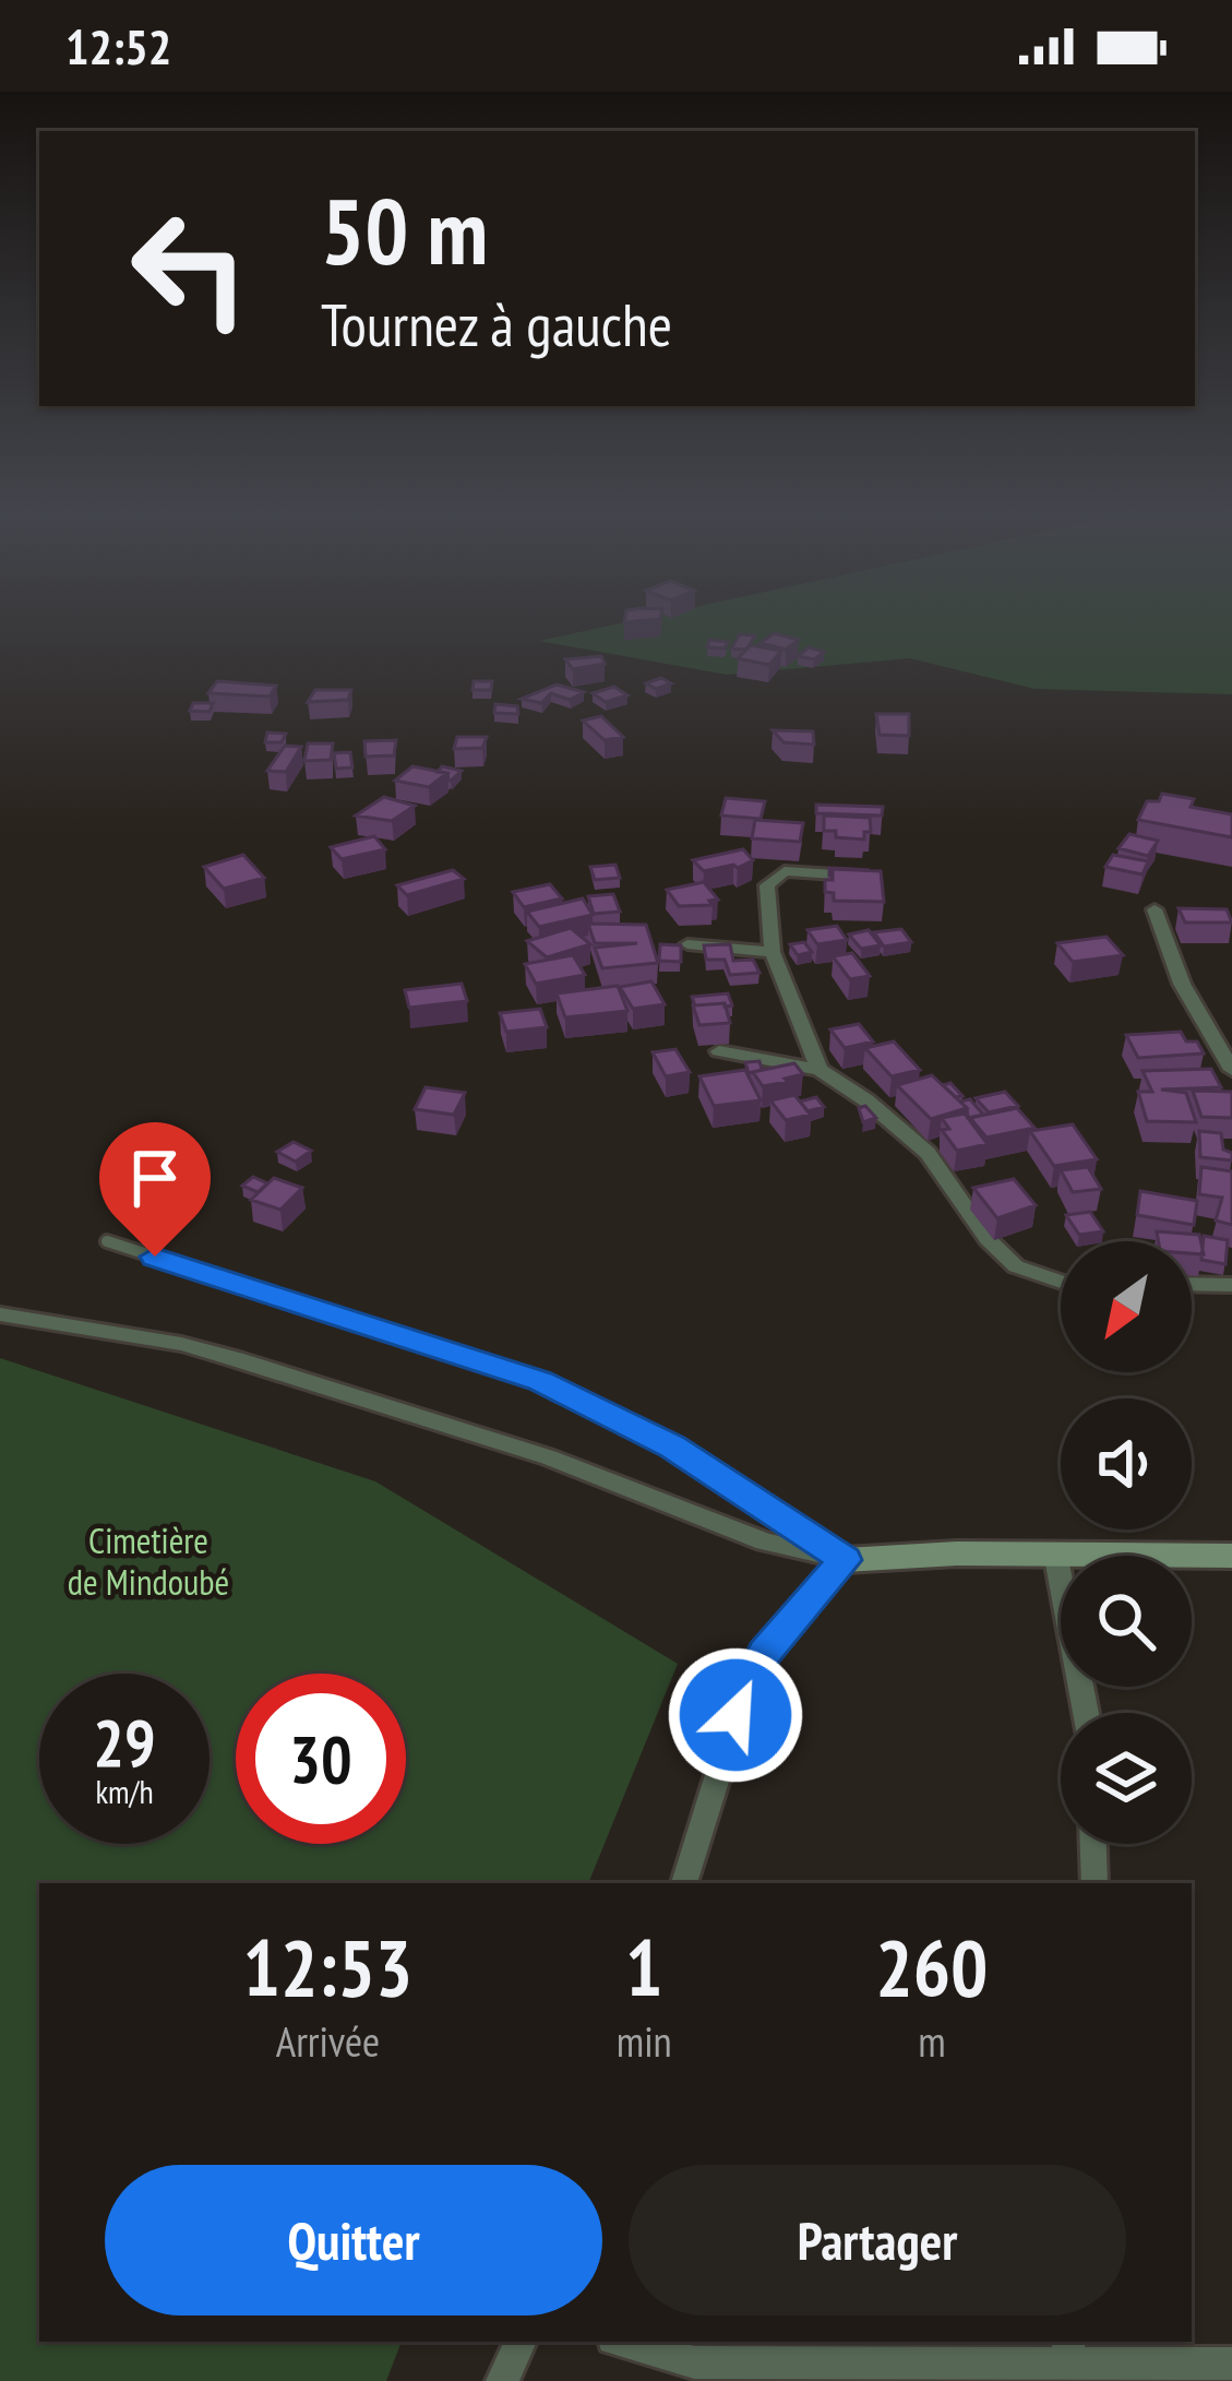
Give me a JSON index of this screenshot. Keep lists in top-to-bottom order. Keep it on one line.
{"parks":["Cimetière de Mindoubé"],"north":"bottom left","page":{"status":"12:52","turn":["50 m","Tournez à gauche"],"speed":"29 km/h","limit":"30","eta":["12:53","Arrivée","1","min","260","m"],"buttons":["Quitter","Partager"]}}
